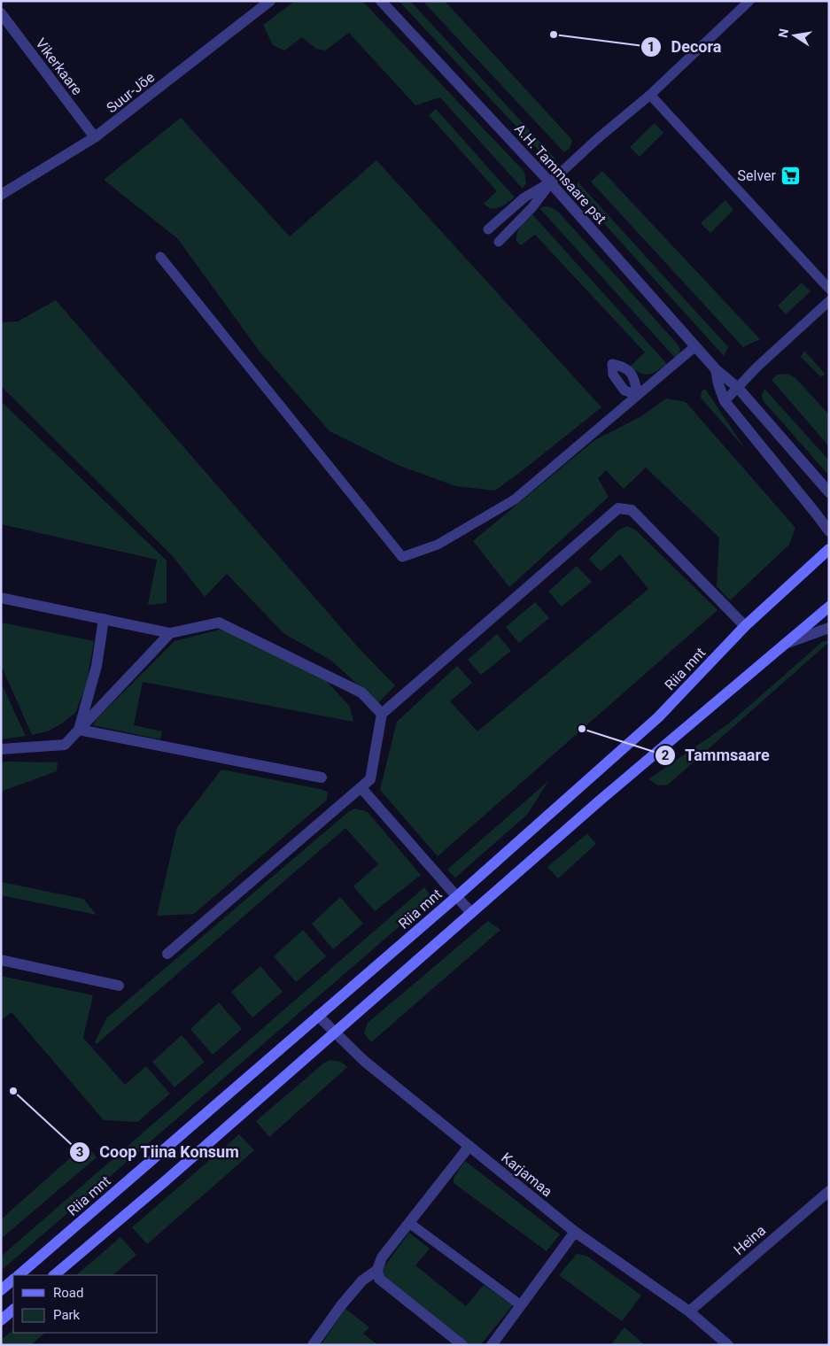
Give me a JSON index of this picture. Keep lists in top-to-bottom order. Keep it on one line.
{"streets":{"main road":["Riia mnt"],"street":["Vikerkaare","Suur-Jõe","A.H. Tammsaare pst","Karjamaa","Heina"]},"crossings":[["Vikerkaare","Suur-Jõe"],["Riia mnt","Karjamaa"],["Karjamaa","Heina"]],"places":{"other":["Decora","Tammsaare","Coop Tiina Konsum"],"supermarket":["Selver"]},"legend":["Road","Park"],"north":"left"}
